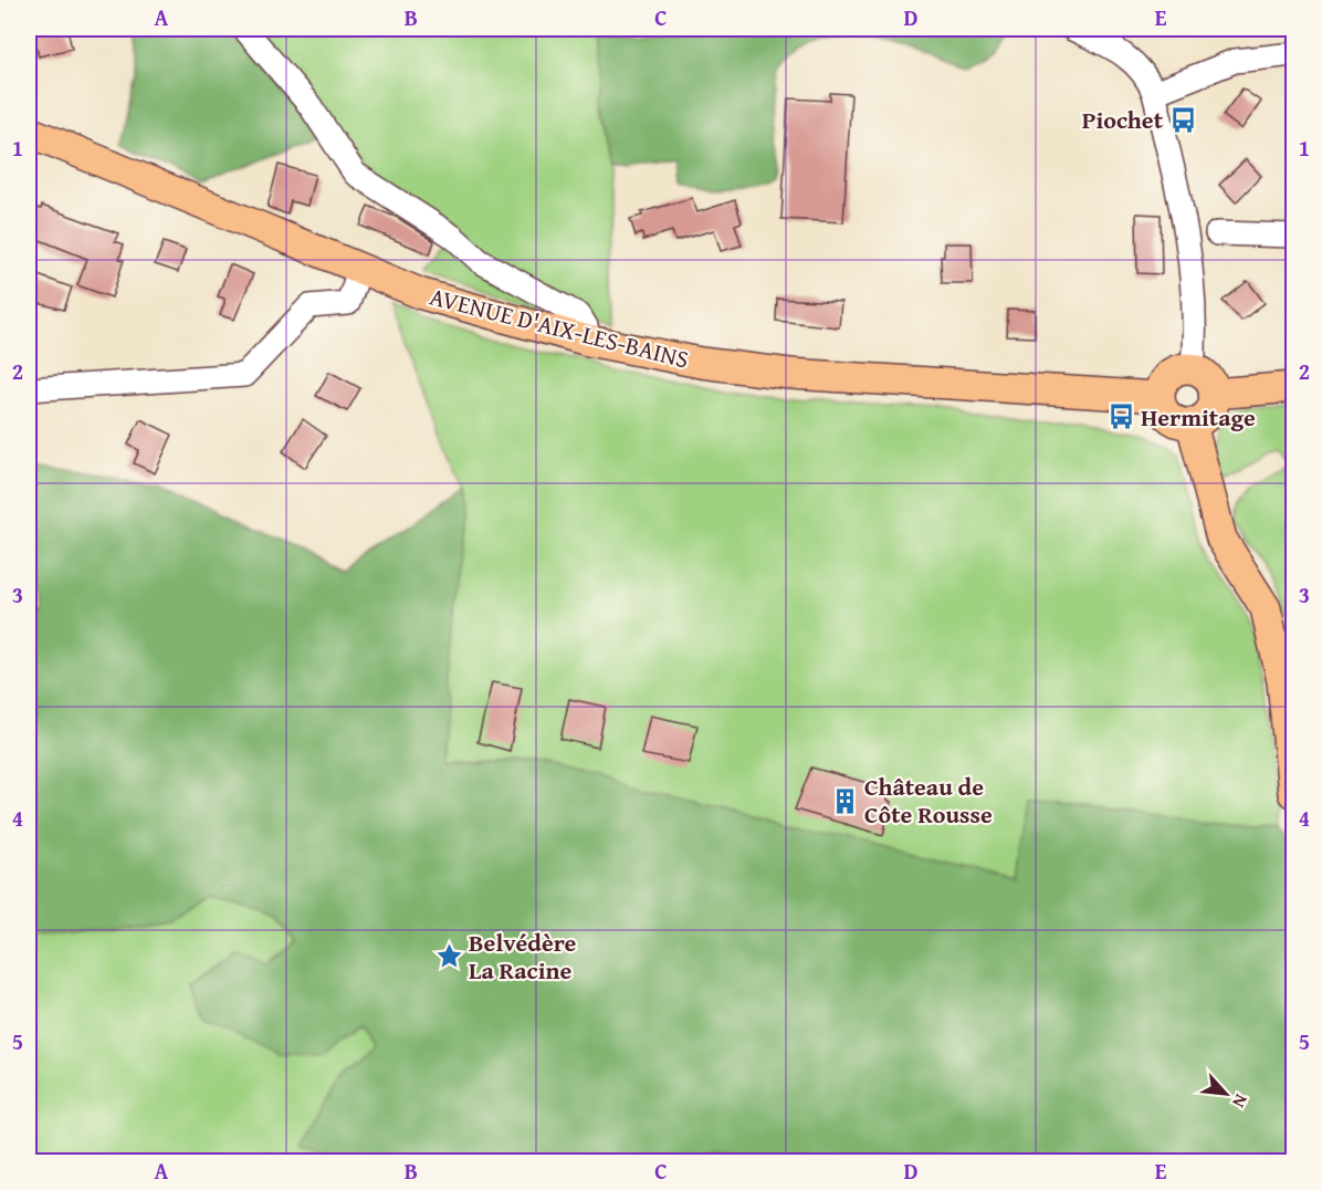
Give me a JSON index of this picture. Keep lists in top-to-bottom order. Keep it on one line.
{"streets":{"main road":["AVENUE D'AIX-LES-BAINS"]},"places":{"bus stop":["Piochet","Hermitage"],"building":["Château de Côte Rousse"],"place":["Belvédère La Racine"]},"north":"bottom right","grid":{"columns":["A","B","C","D","E"],"rows":["1","2","3","4","5"]}}
